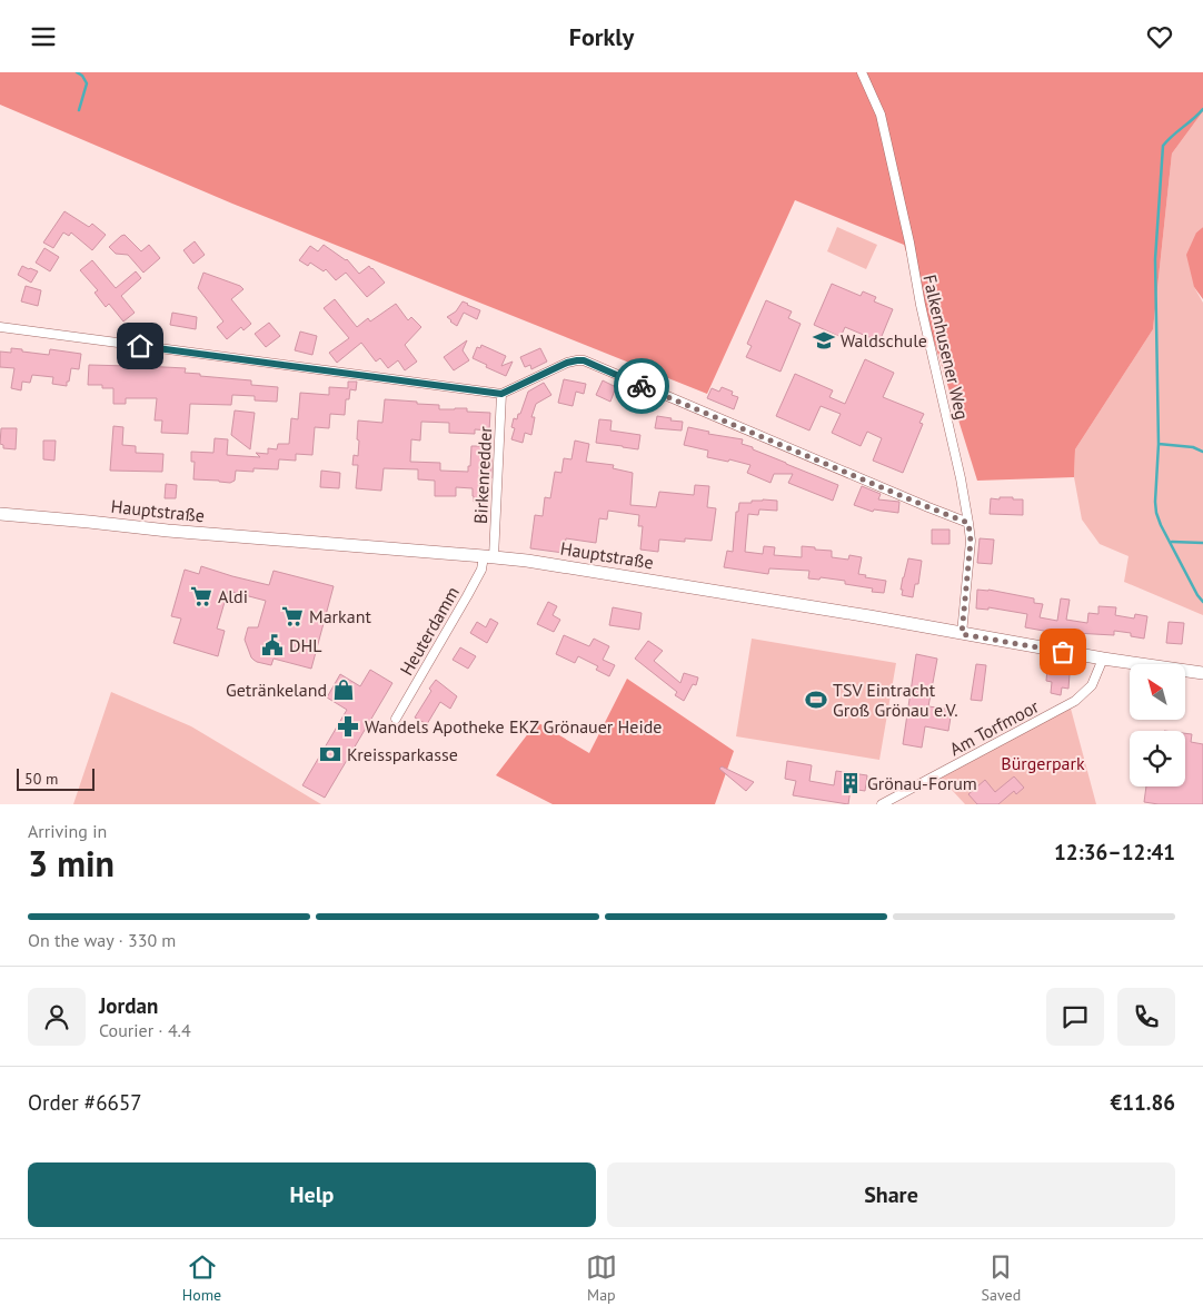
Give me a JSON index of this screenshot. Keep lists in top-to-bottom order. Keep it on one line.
{"streets":{"main road":["Hauptstraße"],"street":["Falkenhusener Weg","Birkenredder","Heuterdamm","Am Torfmoor"]},"crossings":[["Falkenhusener Weg","Hauptstraße"],["Birkenredder","Hauptstraße"],["Birkenredder","Heuterdamm"],["Hauptstraße","Heuterdamm"],["Hauptstraße","Am Torfmoor"]],"parks":["Bürgerpark"],"places":{"school or university":["Waldschule"],"supermarket":["Aldi","Markant"],"public building":["DHL"],"shop":["Getränkeland"],"sports":["TSV Eintracht Groß Grönau e.V."],"pharmacy":["Wandels Apotheke EKZ Grönauer Heide"],"bank":["Kreissparkasse"],"building":["Grönau-Forum"]},"scale_bar":"50 m","north":"top left","page":{"header":"Forkly","scale":"50 m","heading":["3 min","Arriving in","12:36–12:41"],"panel":["Jordan","Courier · 4.4","Order #6657","€11.86"],"bar":"On the way · 330 m","buttons":["Help","Share"],"tabs":["Home","Map","Saved"]}}
